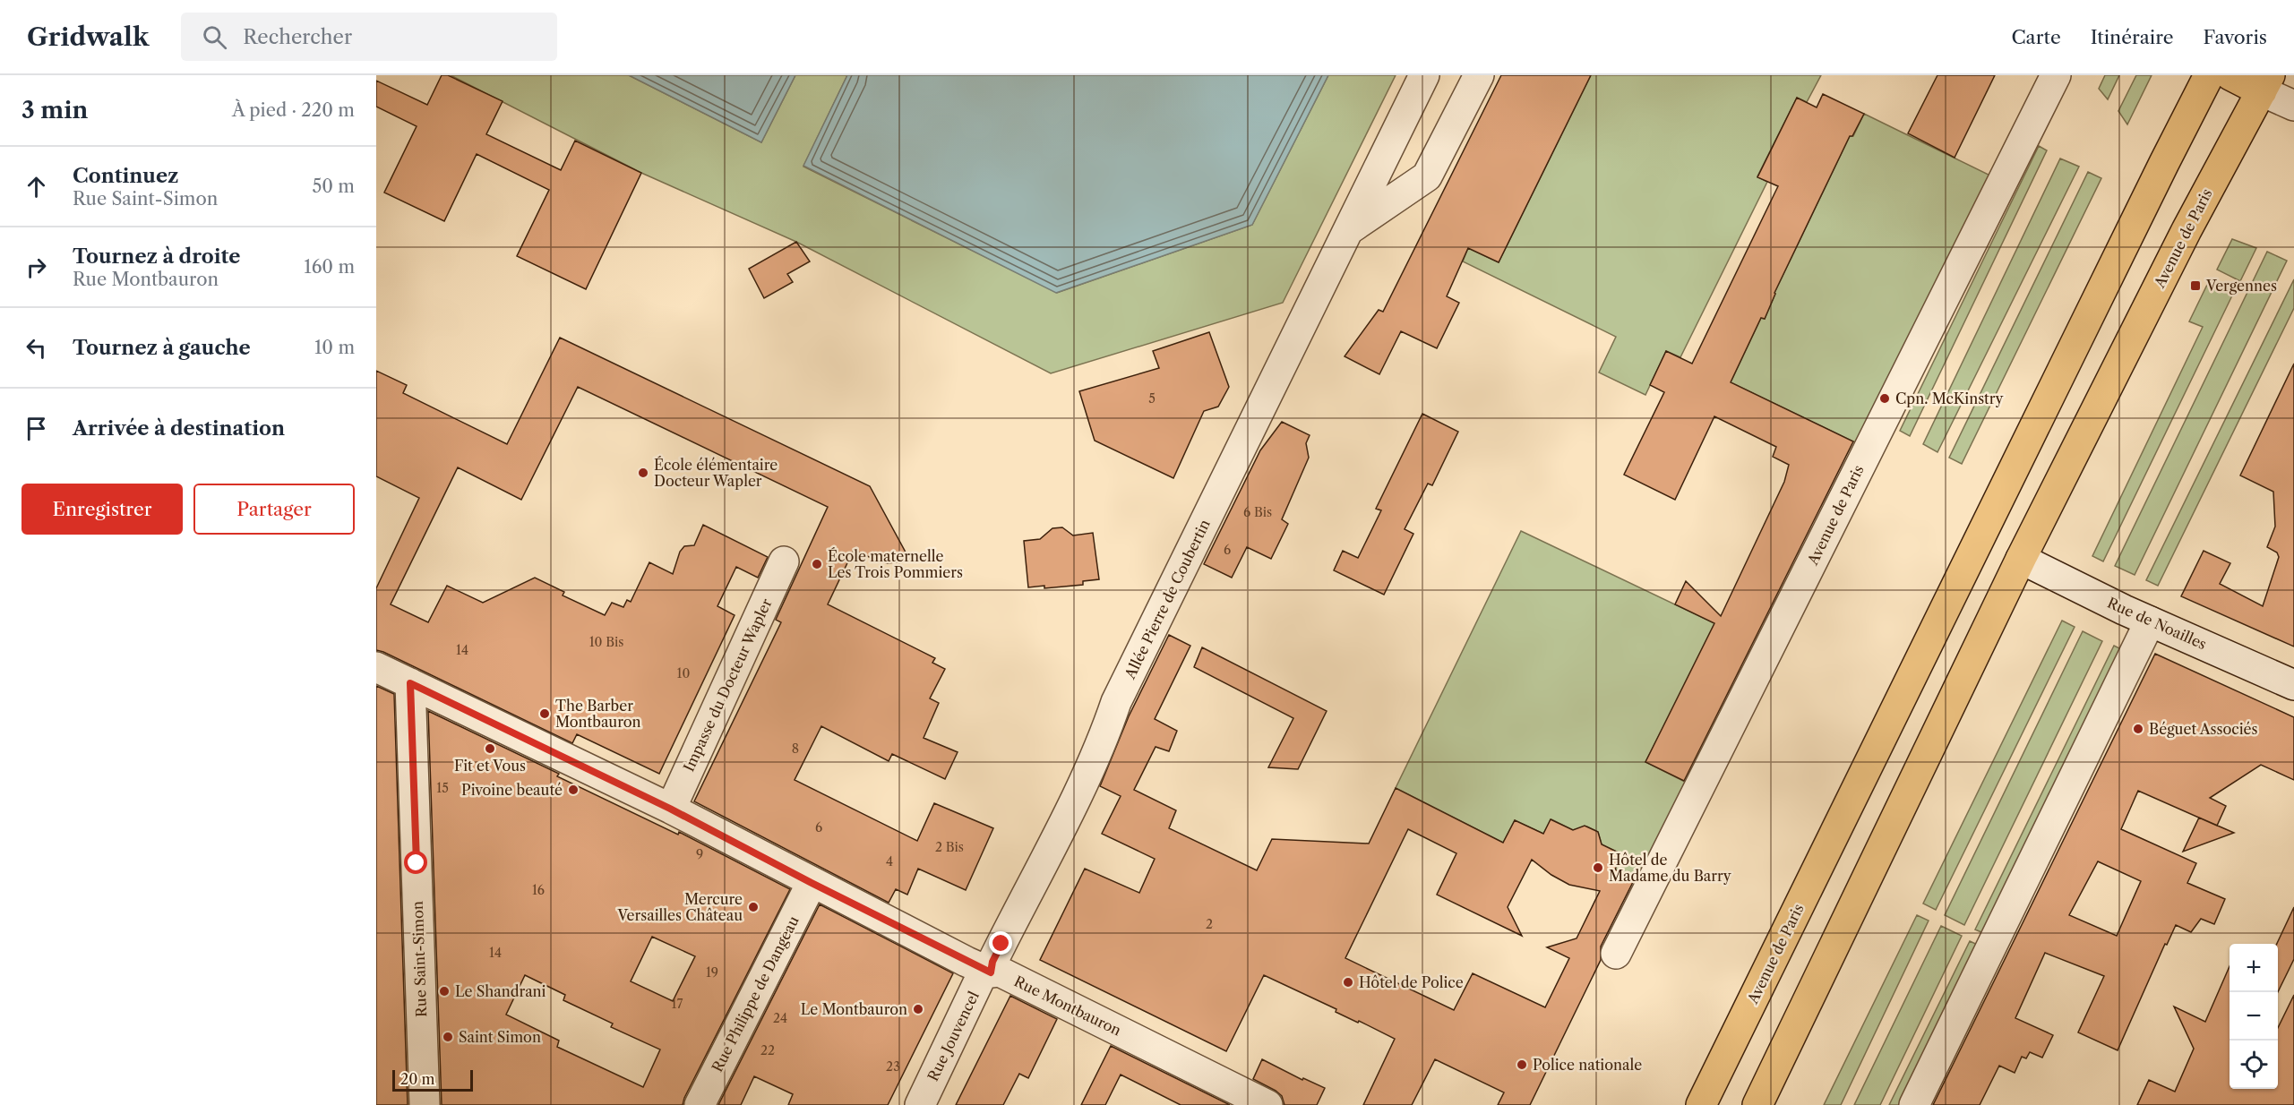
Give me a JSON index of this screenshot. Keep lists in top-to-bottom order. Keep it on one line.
{"streets":{"main road":["Avenue de Paris"],"street":["Allée Pierre de Coubertin","Rue de Noailles","Impasse du Docteur Wapler","Rue Saint-Simon","Rue Philippe de Dangeau","Rue Montbauron","Rue Jouvencel"]},"crossings":[["Avenue de Paris","Rue de Noailles"],["Allée Pierre de Coubertin","Rue Montbauron"],["Allée Pierre de Coubertin","Rue Jouvencel"],["Impasse du Docteur Wapler","Rue Montbauron"],["Rue Saint-Simon","Rue Montbauron"],["Rue Philippe de Dangeau","Rue Montbauron"],["Rue Montbauron","Rue Jouvencel"]],"places":{"transit":["Vergennes"],"other":["Cpn. McKinstry","École élémentaire Docteur Wapler","École maternelle Les Trois Pommiers","The Barber Montbauron","Béguet Associés","Fit et Vous","Pivoine beauté","Hôtel de Madame du Barry","Mercure Versailles Château","Hôtel de Police","Le Shandrani","Le Montbauron","Saint Simon","Police nationale"]},"house_numbers":["5","6 Bis","6","10 Bis","14","10","8","15","6","2 Bis","9","4","16","2","14","19","17","24","22","23"],"scale_bar":"20 m","page":{"header":"Gridwalk","search":"Rechercher","nav":["Carte","Itinéraire","Favoris"],"heading":["3 min","À pied · 220 m"],"list":[["Continuez","Rue Saint-Simon","50 m"],["Tournez à droite","Rue Montbauron","160 m"],["Tournez à gauche","10 m"],"Arrivée à destination"],"buttons":["Enregistrer","Partager"],"map_buttons":["+","−"],"scale":"20 m"}}
